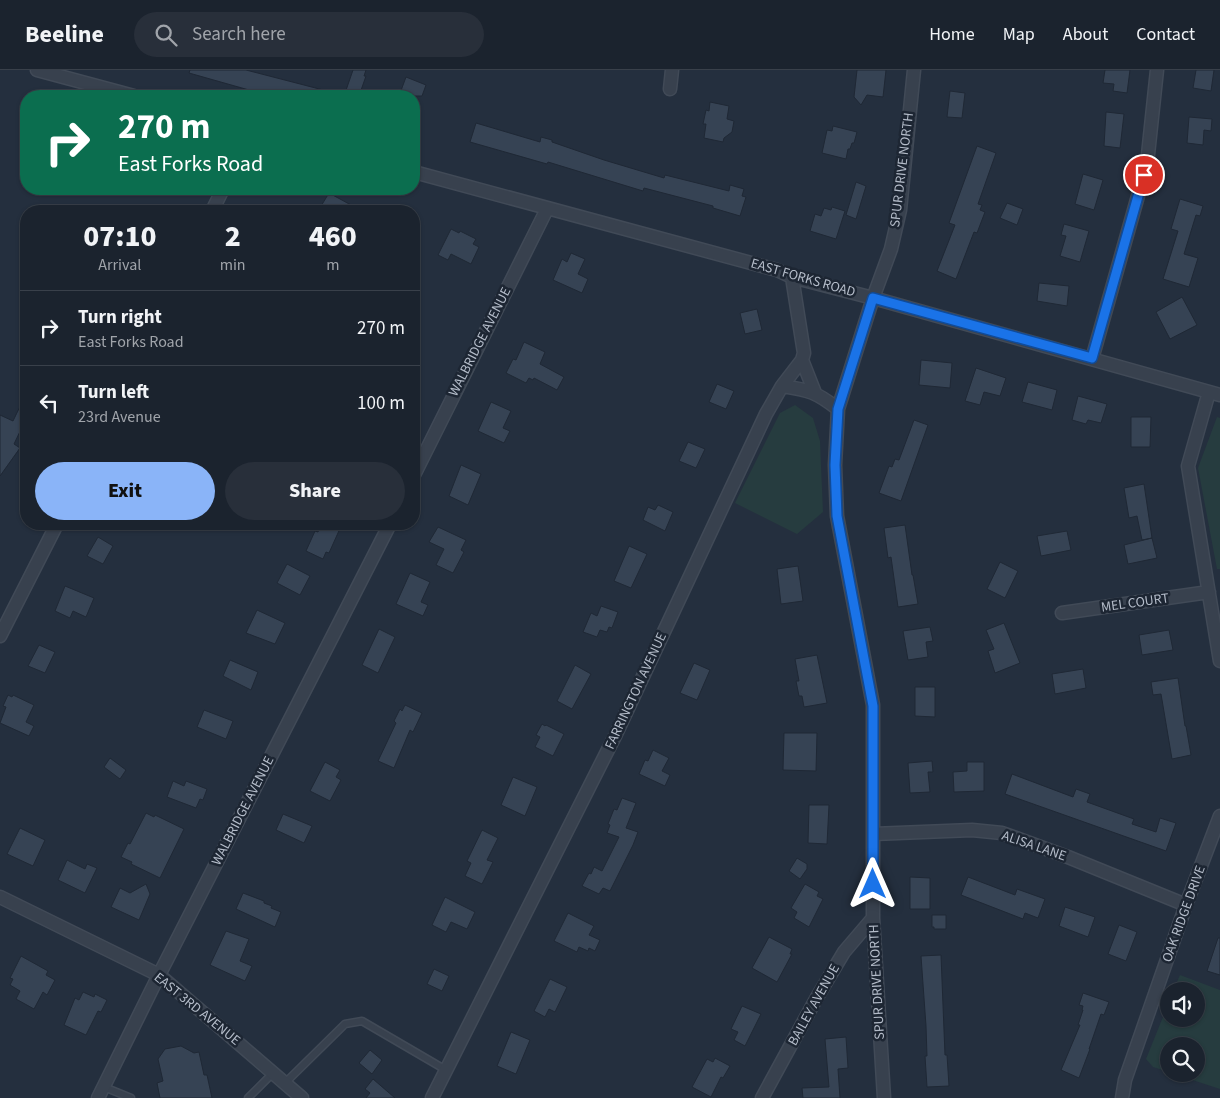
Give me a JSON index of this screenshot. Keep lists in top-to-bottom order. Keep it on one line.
{"streets":{"street":["SPUR DRIVE NORTH","EAST FORKS ROAD","WALBRIDGE AVENUE","MEL COURT","FARRINGTON AVENUE","ALISA LANE","OAK RIDGE DRIVE","BAILEY AVENUE","EAST 3RD AVENUE"]},"crossings":[["SPUR DRIVE NORTH","EAST FORKS ROAD"],["SPUR DRIVE NORTH","ALISA LANE"],["SPUR DRIVE NORTH","BAILEY AVENUE"],["EAST FORKS ROAD","WALBRIDGE AVENUE"],["WALBRIDGE AVENUE","EAST 3RD AVENUE"],["ALISA LANE","OAK RIDGE DRIVE"]],"page":{"header":"Beeline","search":"Search here","nav":["Home","Map","About","Contact"],"turn":["270 m","East Forks Road"],"eta":["07:10","Arrival","2","min","460","m"],"list":[{"name":"Turn right","note":"East Forks Road","value":"270 m"},{"name":"Turn left","note":"23rd Avenue","value":"100 m"}],"buttons":["Exit","Share"]}}
